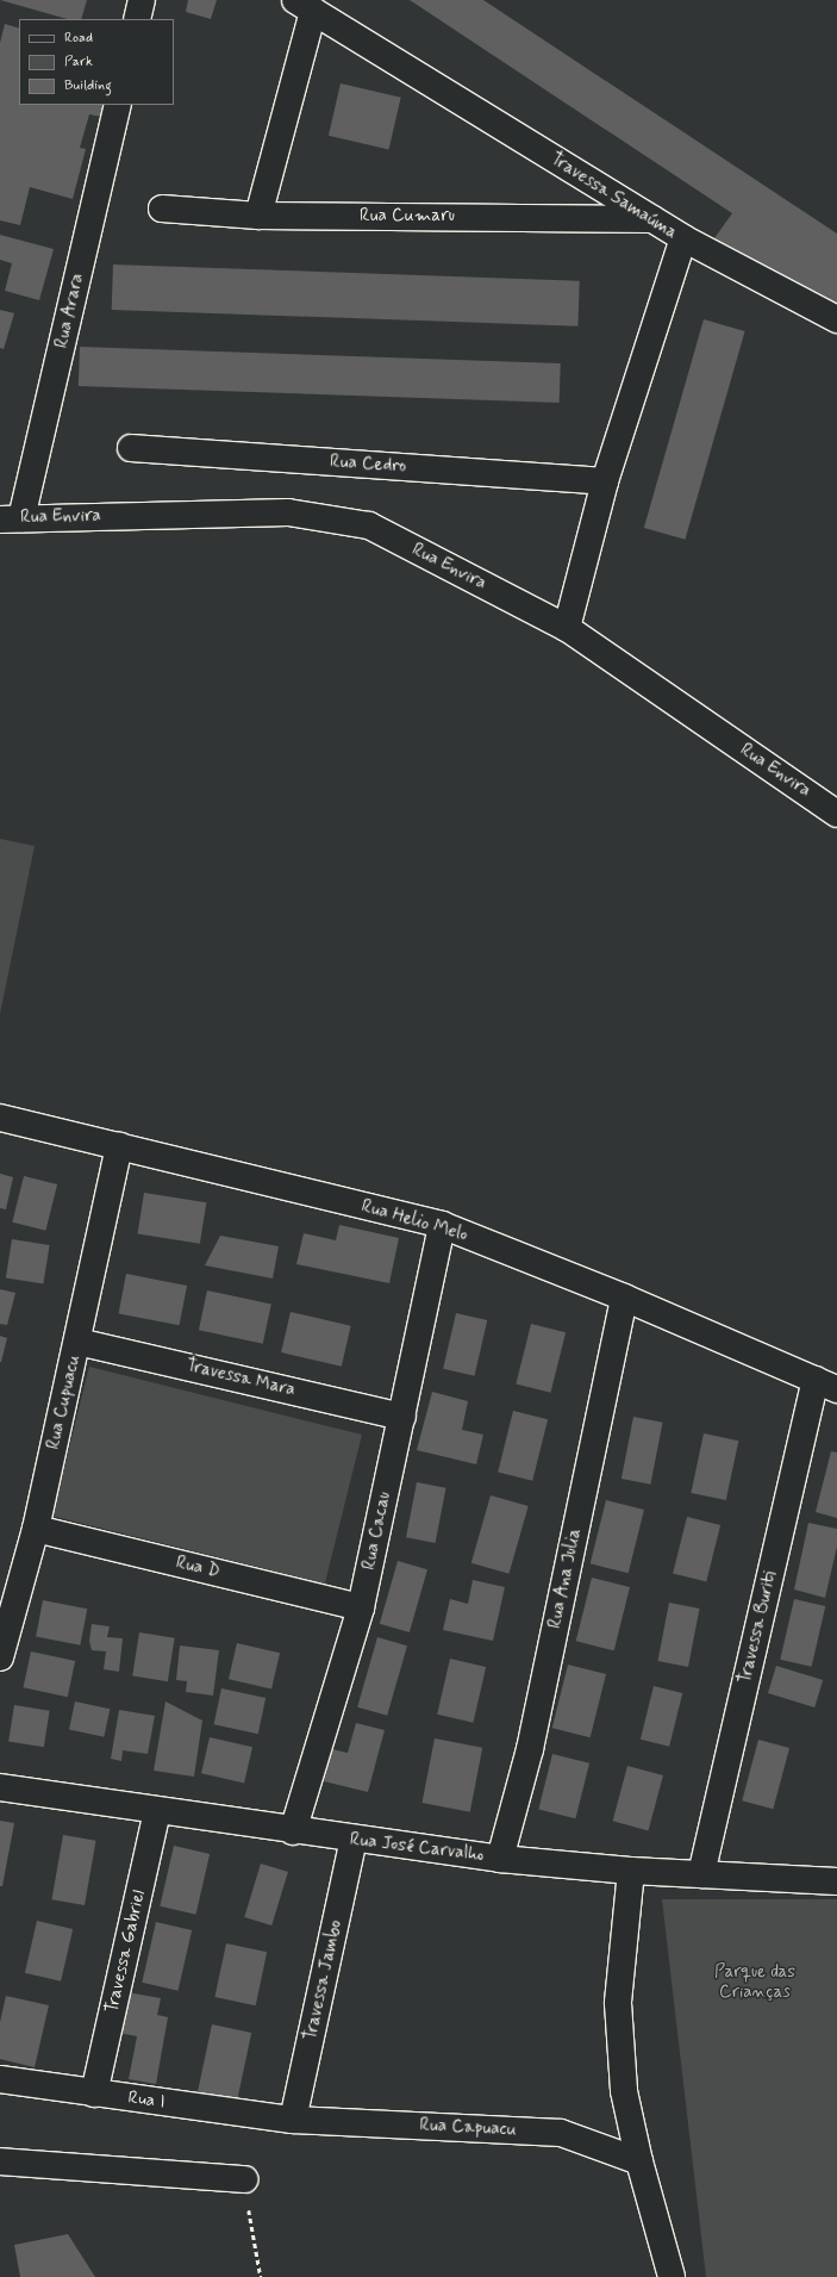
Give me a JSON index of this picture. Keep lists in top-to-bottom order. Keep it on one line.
{"streets":{"street":["Travessa Samaúma","Rua Cumaru","Rua Arara","Rua Cedro","Rua Envira","Rua Helio Melo","Travessa Mara","Rua Cupuacu","Rua Cacau","Rua D","Rua Ana Julia","Travessa Buriti","Rua José Carvalho","Travessa Gabriel","Travessa Jambo","Rua I","Rua Capuacu"]},"crossings":[["Travessa Samaúma","Rua Cumaru"],["Travessa Samaúma","Rua Cedro"],["Travessa Samaúma","Rua Envira"],["Rua Arara","Rua Envira"],["Rua Helio Melo","Rua Cupuacu"],["Rua Helio Melo","Rua Cacau"],["Rua Helio Melo","Rua Ana Julia"],["Rua Helio Melo","Travessa Buriti"],["Travessa Mara","Rua Cupuacu"],["Travessa Mara","Rua Cacau"],["Rua Cupuacu","Rua D"],["Rua Cacau","Rua D"],["Rua Cacau","Rua José Carvalho"],["Rua Ana Julia","Rua José Carvalho"],["Travessa Buriti","Rua José Carvalho"],["Rua José Carvalho","Travessa Gabriel"],["Rua José Carvalho","Travessa Jambo"],["Travessa Gabriel","Rua I"],["Travessa Jambo","Rua I"],["Travessa Jambo","Rua Capuacu"],["Rua I","Rua Capuacu"]],"parks":["Parque das Crianças"],"legend":["Road","Park","Building"]}
